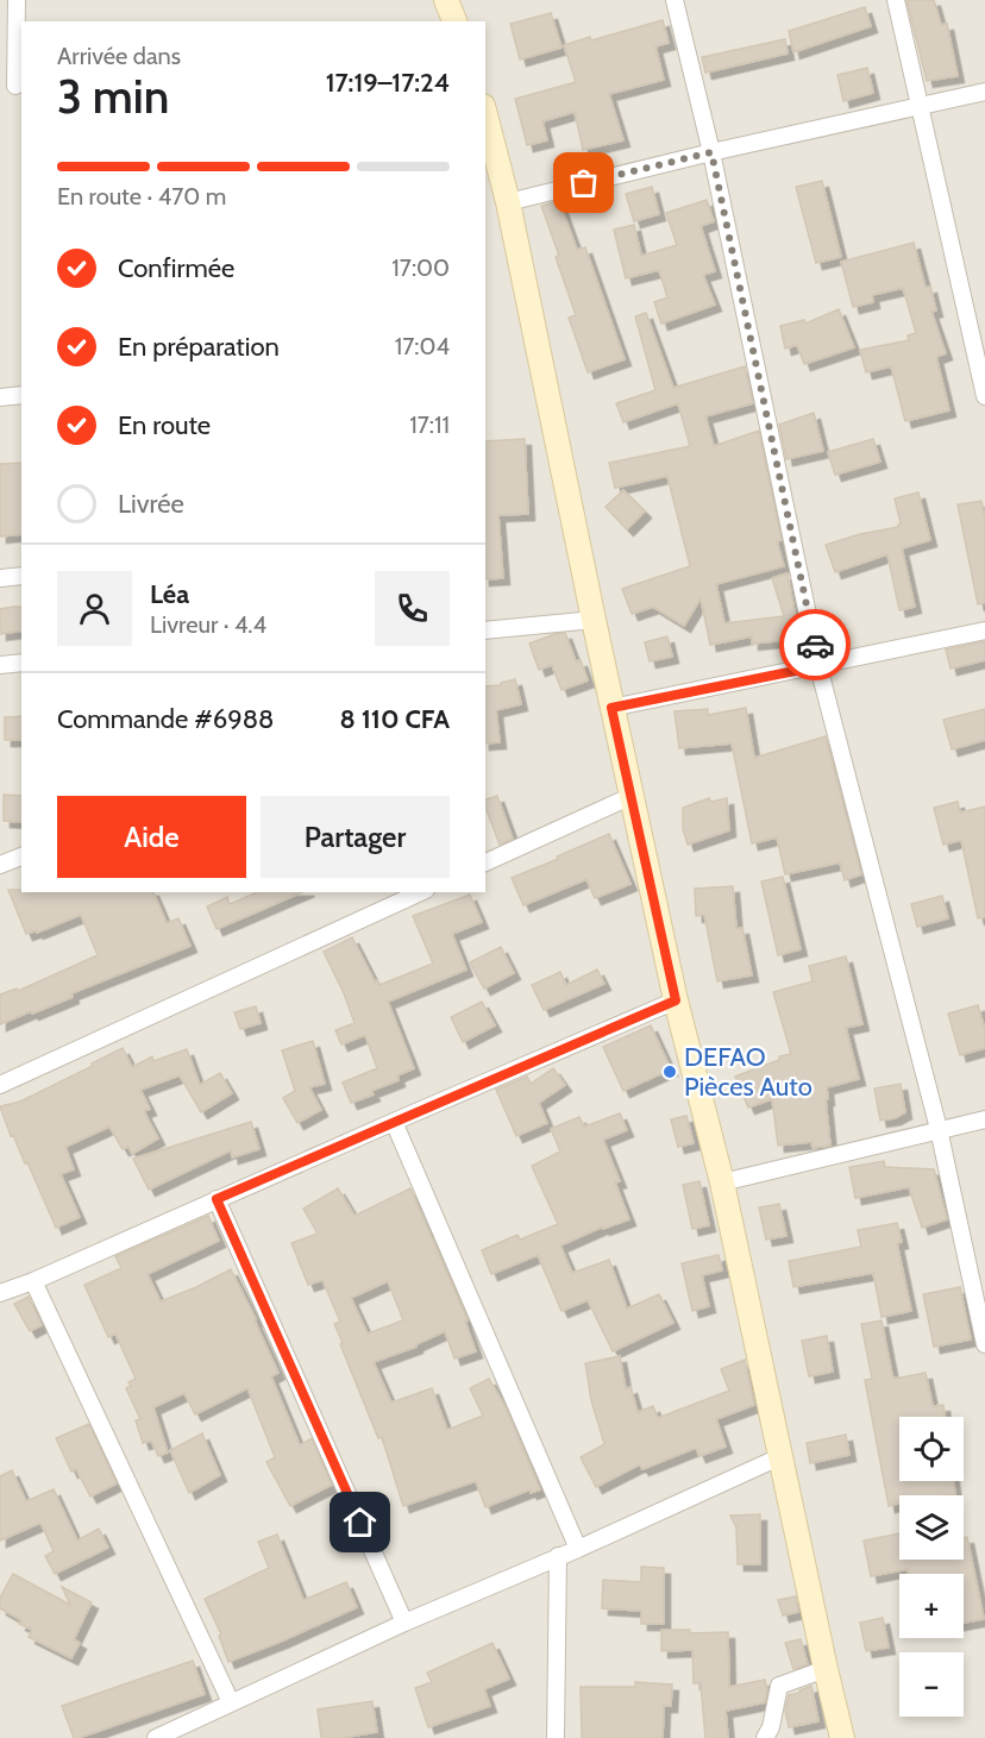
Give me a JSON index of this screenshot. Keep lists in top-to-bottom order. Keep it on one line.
{"places":["DEFAO Pièces Auto"],"page":{"heading":["3 min","Arrivée dans","17:19–17:24"],"panel":["Léa","Livreur · 4.4","Commande #6988","8 110 CFA"],"bar":"En route · 470 m","list":[["Confirmée","17:00"],["En préparation","17:04"],["En route","17:11"],"Livrée"],"buttons":["Aide","Partager"],"map_buttons":["+","−"]}}
